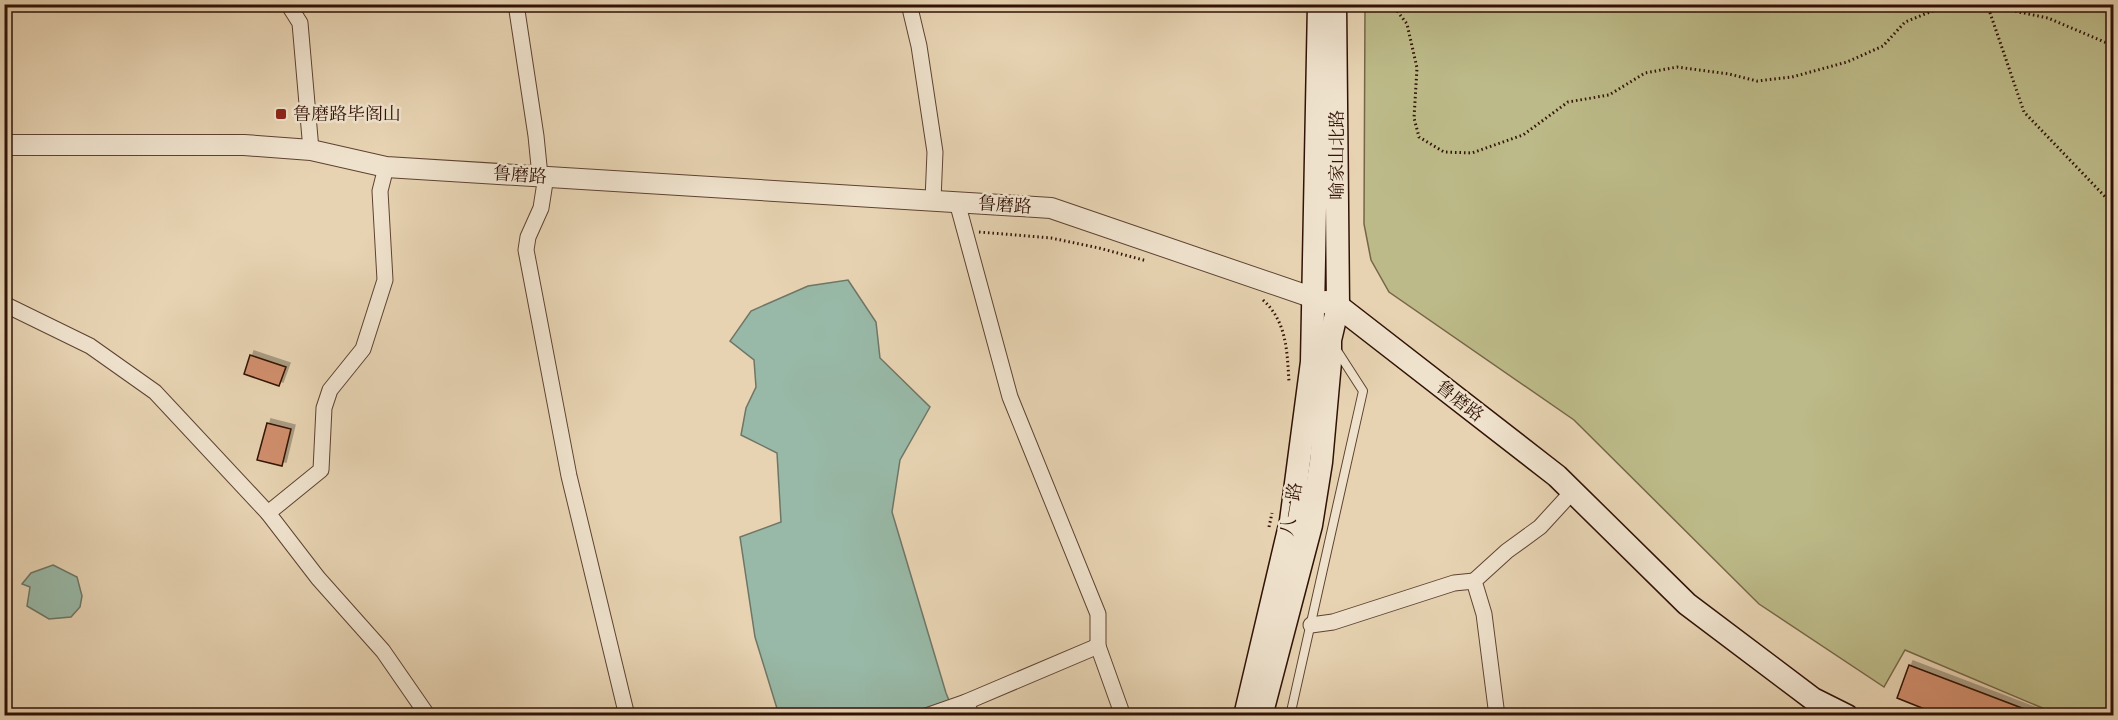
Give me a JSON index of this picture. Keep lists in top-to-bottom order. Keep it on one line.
{"streets":{"main road":["喻家山北路","鲁磨路","八一路"]},"crossings":[["喻家山北路","鲁磨路"],["喻家山北路","八一路"],["鲁磨路","八一路"]],"places":{"transit":["鲁磨路毕阁山"]}}
